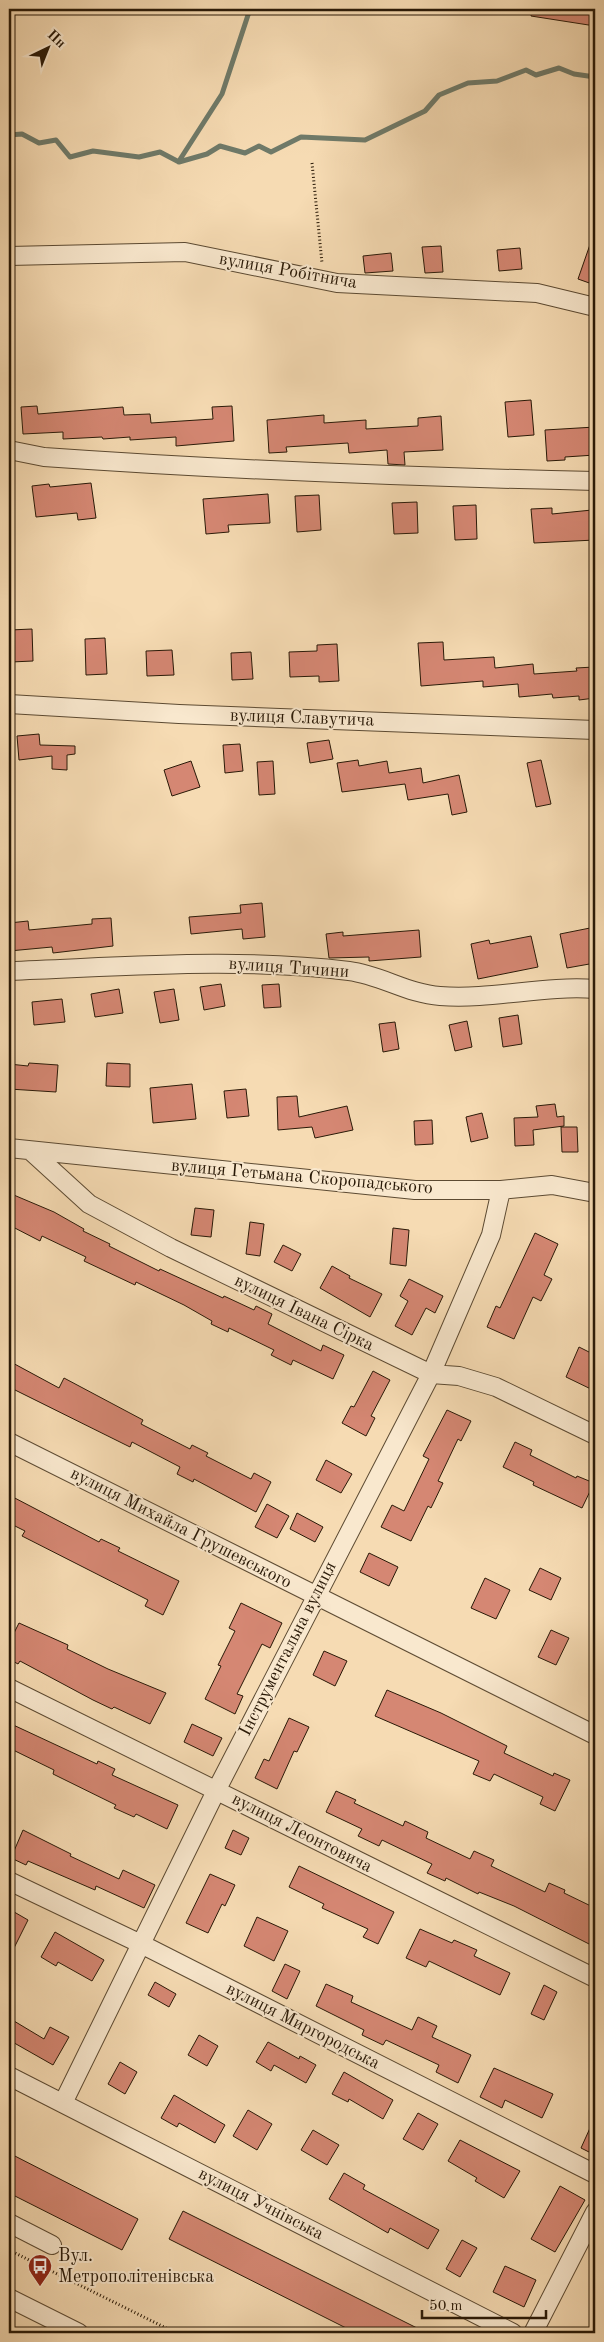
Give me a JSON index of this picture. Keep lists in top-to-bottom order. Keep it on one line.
{"streets":{"street":["вулиця Робітнича","вулиця Славутича","вулиця Тичини","вулиця Гетьмана Скоропадського","вулиця Івана Сірка","вулиця Михайла Грушевського","Інструментальна вулиця","вулиця Леонтовича","вулиця Миргородська","вулиця Учнівська"]},"crossings":[["вулиця Гетьмана Скоропадського","вулиця Івана Сірка"],["вулиця Гетьмана Скоропадського","Інструментальна вулиця"],["вулиця Івана Сірка","Інструментальна вулиця"],["вулиця Михайла Грушевського","Інструментальна вулиця"],["Інструментальна вулиця","вулиця Леонтовича"],["Інструментальна вулиця","вулиця Миргородська"],["Інструментальна вулиця","вулиця Учнівська"]],"places":{"bus stop":["Вул. Метрополітенівська"]},"scale_bar":"50 m","north":"top right"}
